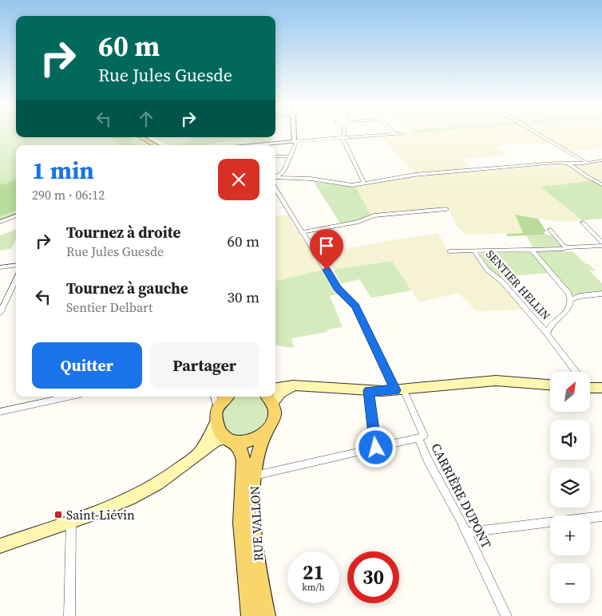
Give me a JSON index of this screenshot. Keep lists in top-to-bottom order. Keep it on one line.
{"streets":{"main road":["RUE VALLON"],"street":["SENTIER HELLIN","CARRIÈRE DUPONT"]},"places":{"transit":["Saint-Liévin"]},"north":"top right","page":{"turn":["60 m","Rue Jules Guesde"],"heading":["1 min","290 m · 06:12"],"list":[{"name":"Tournez à droite","note":"Rue Jules Guesde","value":"60 m"},{"name":"Tournez à gauche","note":"Sentier Delbart","value":"30 m"}],"buttons":["Quitter","Partager"],"map_buttons":["+","−"],"speed":"21 km/h","limit":"30"}}
